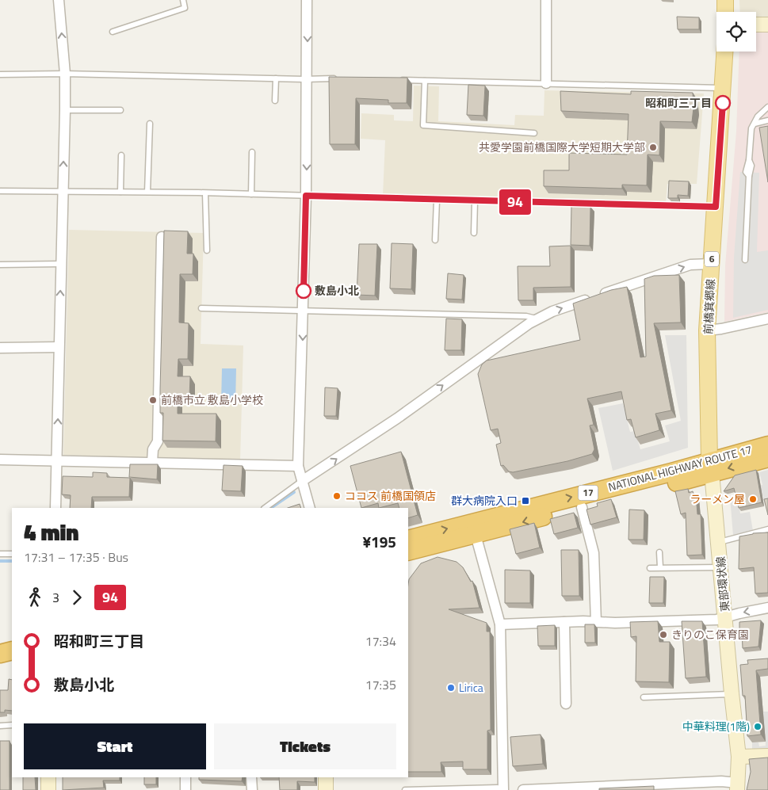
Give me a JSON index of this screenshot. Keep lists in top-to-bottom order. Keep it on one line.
{"streets":{"highway":["NATIONAL HIGHWAY ROUTE 17","17"],"main road":["6","前橋箕郷線"],"street":["東部環状線"]},"crossings":[["前橋箕郷線","NATIONAL HIGHWAY ROUTE 17"],["前橋箕郷線","東部環状線"],["NATIONAL HIGHWAY ROUTE 17","東部環状線"]],"places":{"other":["昭和町三丁目","共愛学園前橋国際大学短期大学部","敷島小北","前橋市立 敷島小学校","ココス 前橋国領店","ラーメン屋","きりのこ保育園","Lirica","中華料理(1階)"],"transit":["群大病院入口"]},"lines":["bus line 94"],"page":{"on_map":"94","heading":["4 min","17:31 – 17:35 · Bus","¥195"],"legs":["3","94"],"list":[{"name":"昭和町三丁目","value":"17:34"},{"name":"敷島小北","value":"17:35"}],"buttons":["Start","Tickets"]}}
